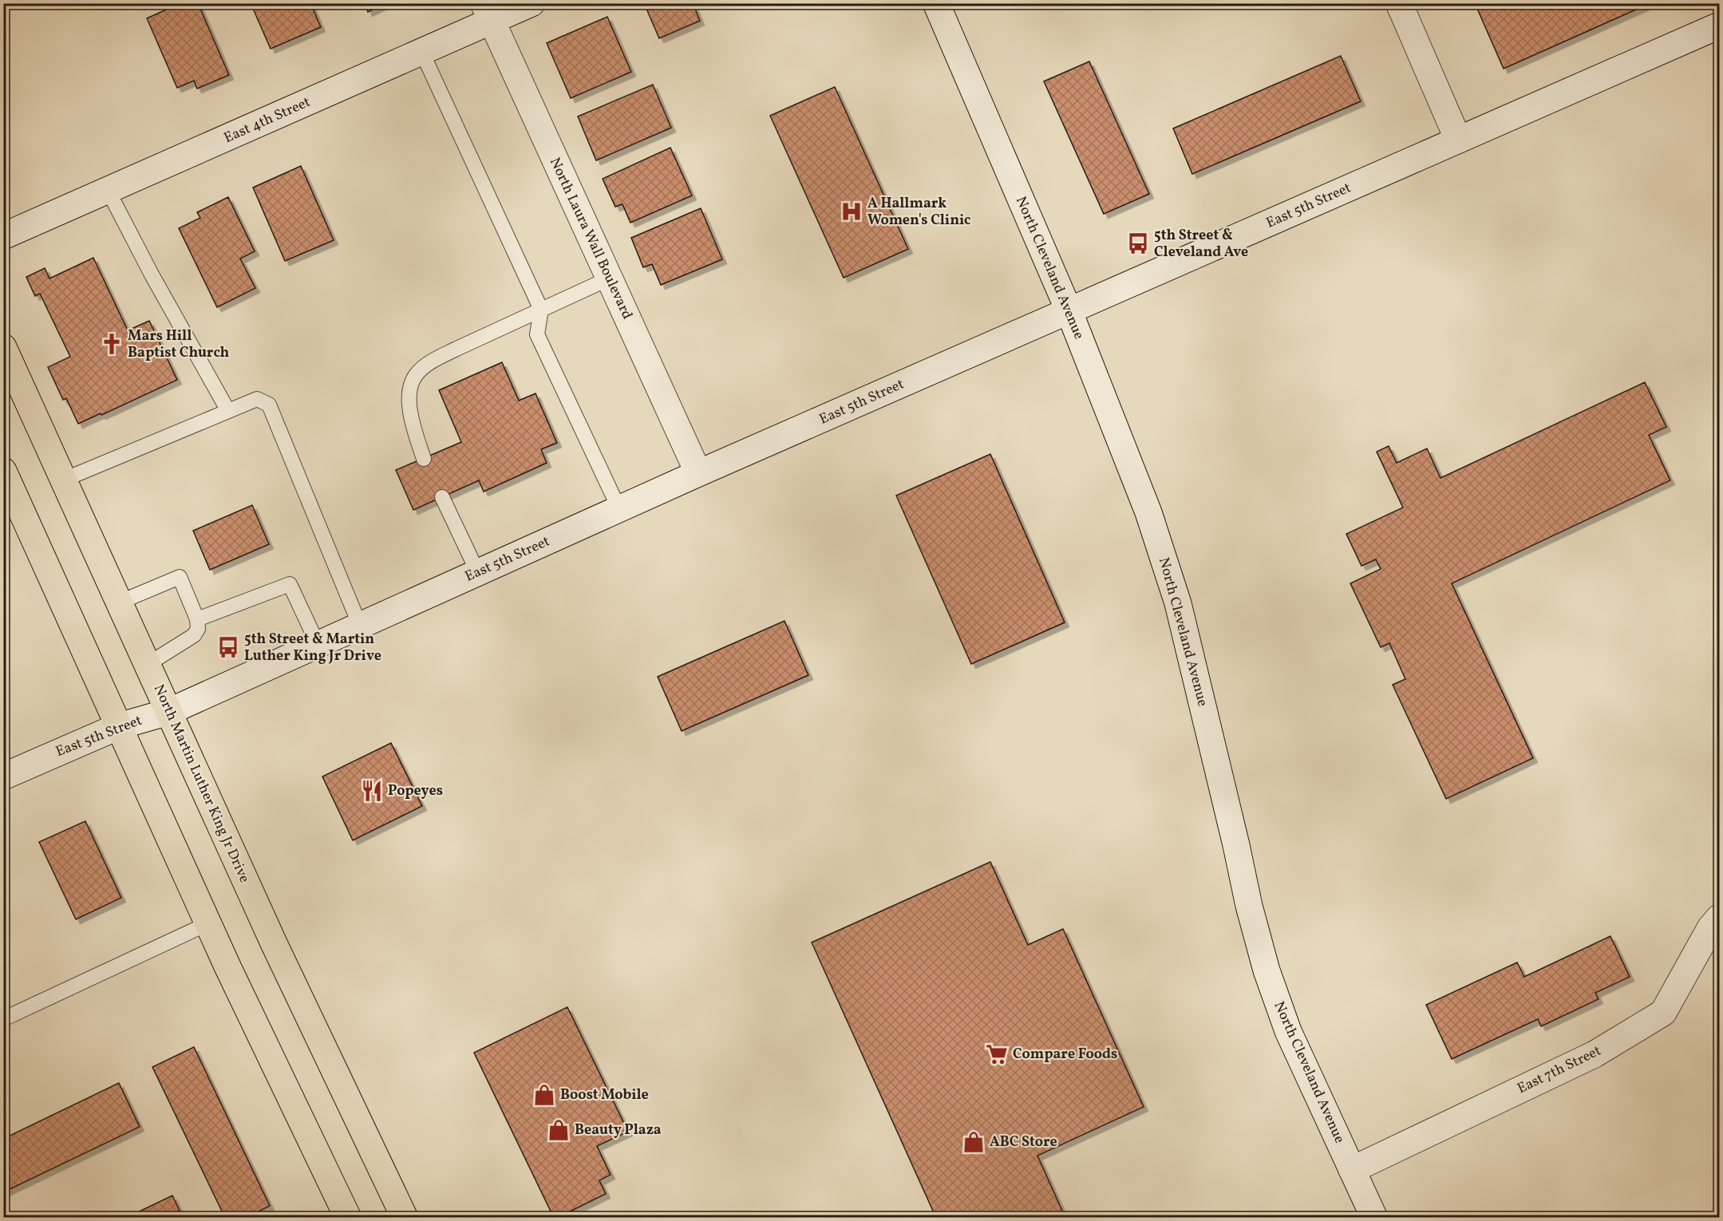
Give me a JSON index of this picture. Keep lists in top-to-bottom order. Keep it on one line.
{"streets":{"main road":["North Martin Luther King Jr Drive"],"street":["East 4th Street","East 5th Street","North Laura Wall Boulevard","North Cleveland Avenue","East 7th Street"]},"crossings":[["East 4th Street","North Laura Wall Boulevard"],["East 5th Street","North Laura Wall Boulevard"],["East 5th Street","North Cleveland Avenue"],["East 5th Street","North Martin Luther King Jr Drive"],["North Cleveland Avenue","East 7th Street"]],"places":{"hospital":["A Hallmark Women's Clinic"],"bus stop":["5th Street & Cleveland Ave","5th Street & Martin Luther King Jr Drive"],"church":["Mars Hill Baptist Church"],"restaurant":["Popeyes"],"supermarket":["Compare Foods"],"shop":["Boost Mobile","Beauty Plaza","ABC Store"]}}
